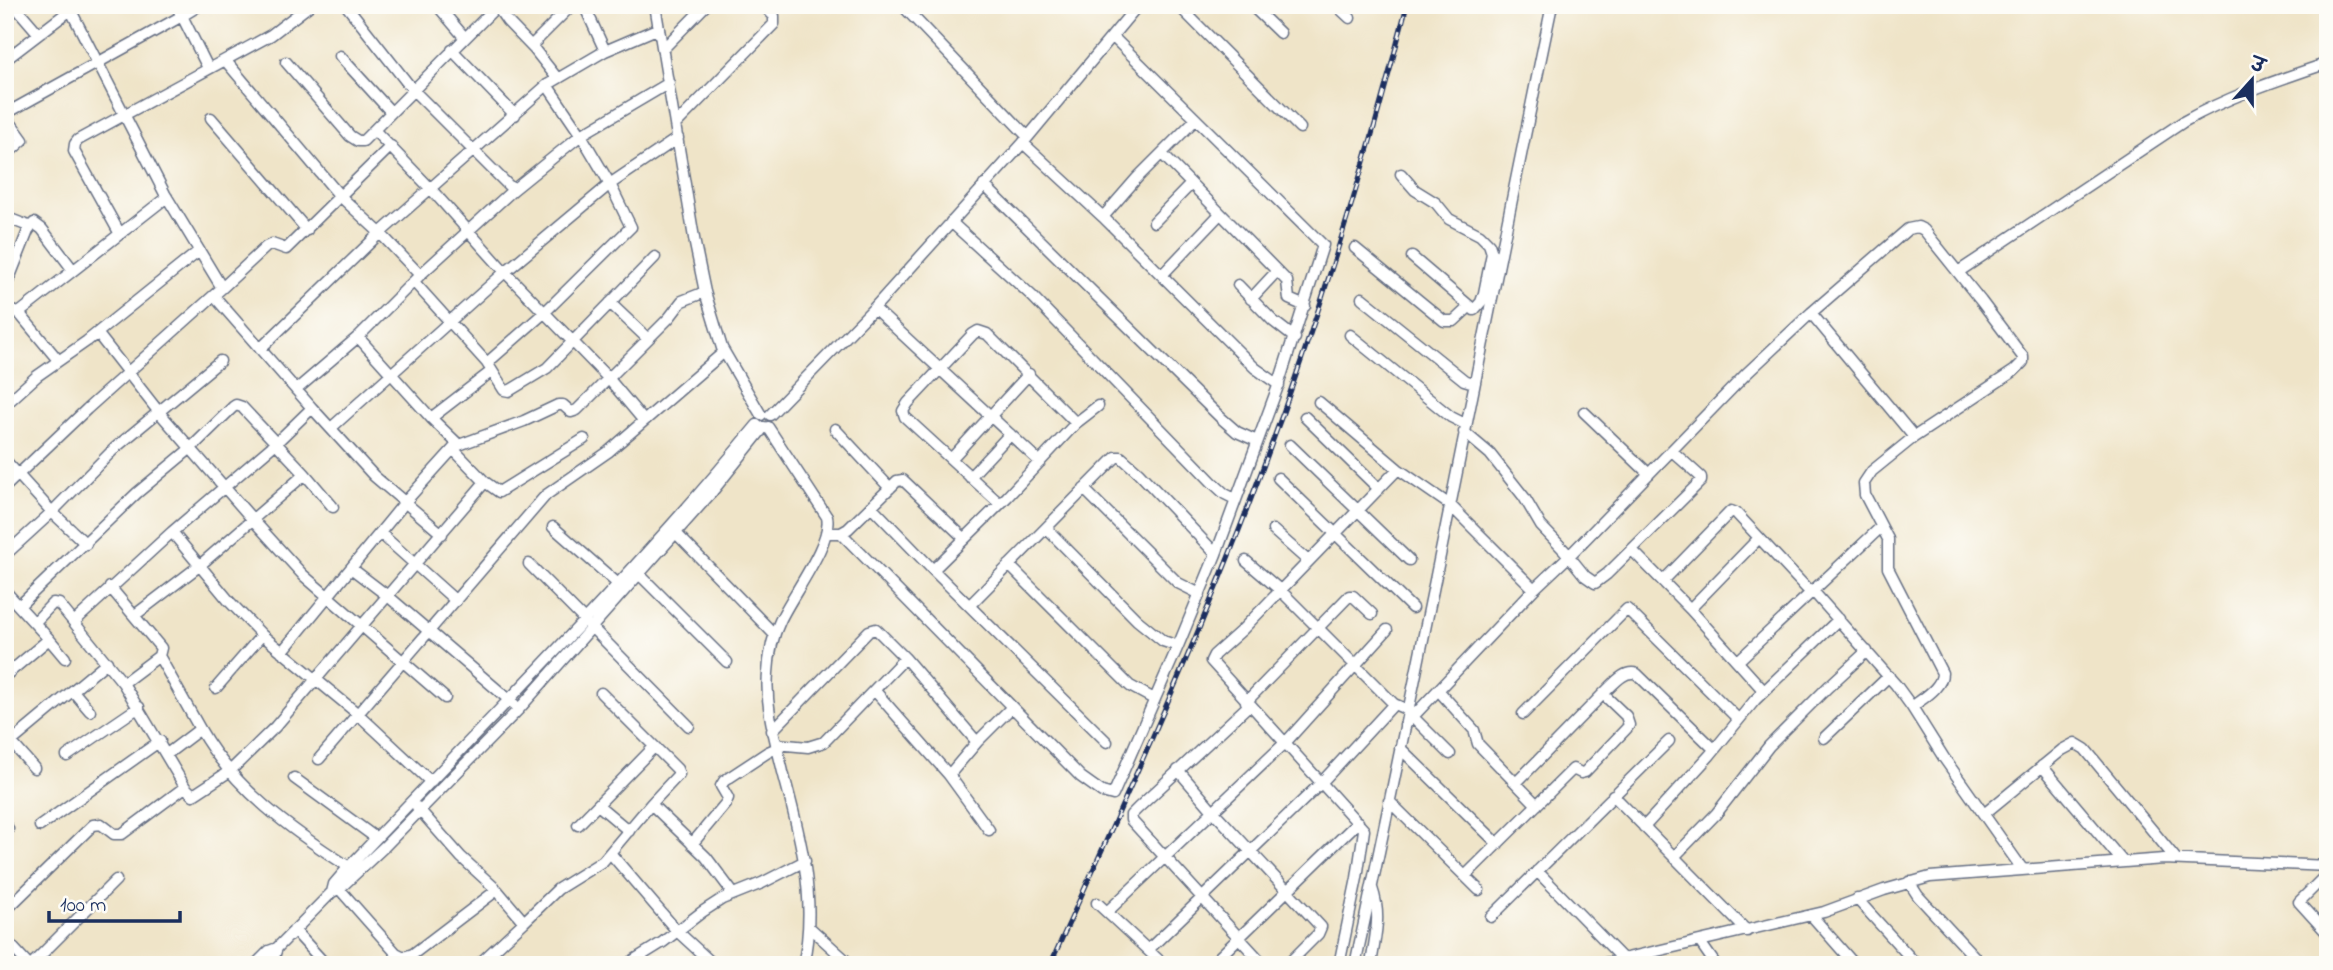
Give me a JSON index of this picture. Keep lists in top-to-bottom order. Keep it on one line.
{"scale_bar":"100 m","north":"top"}
